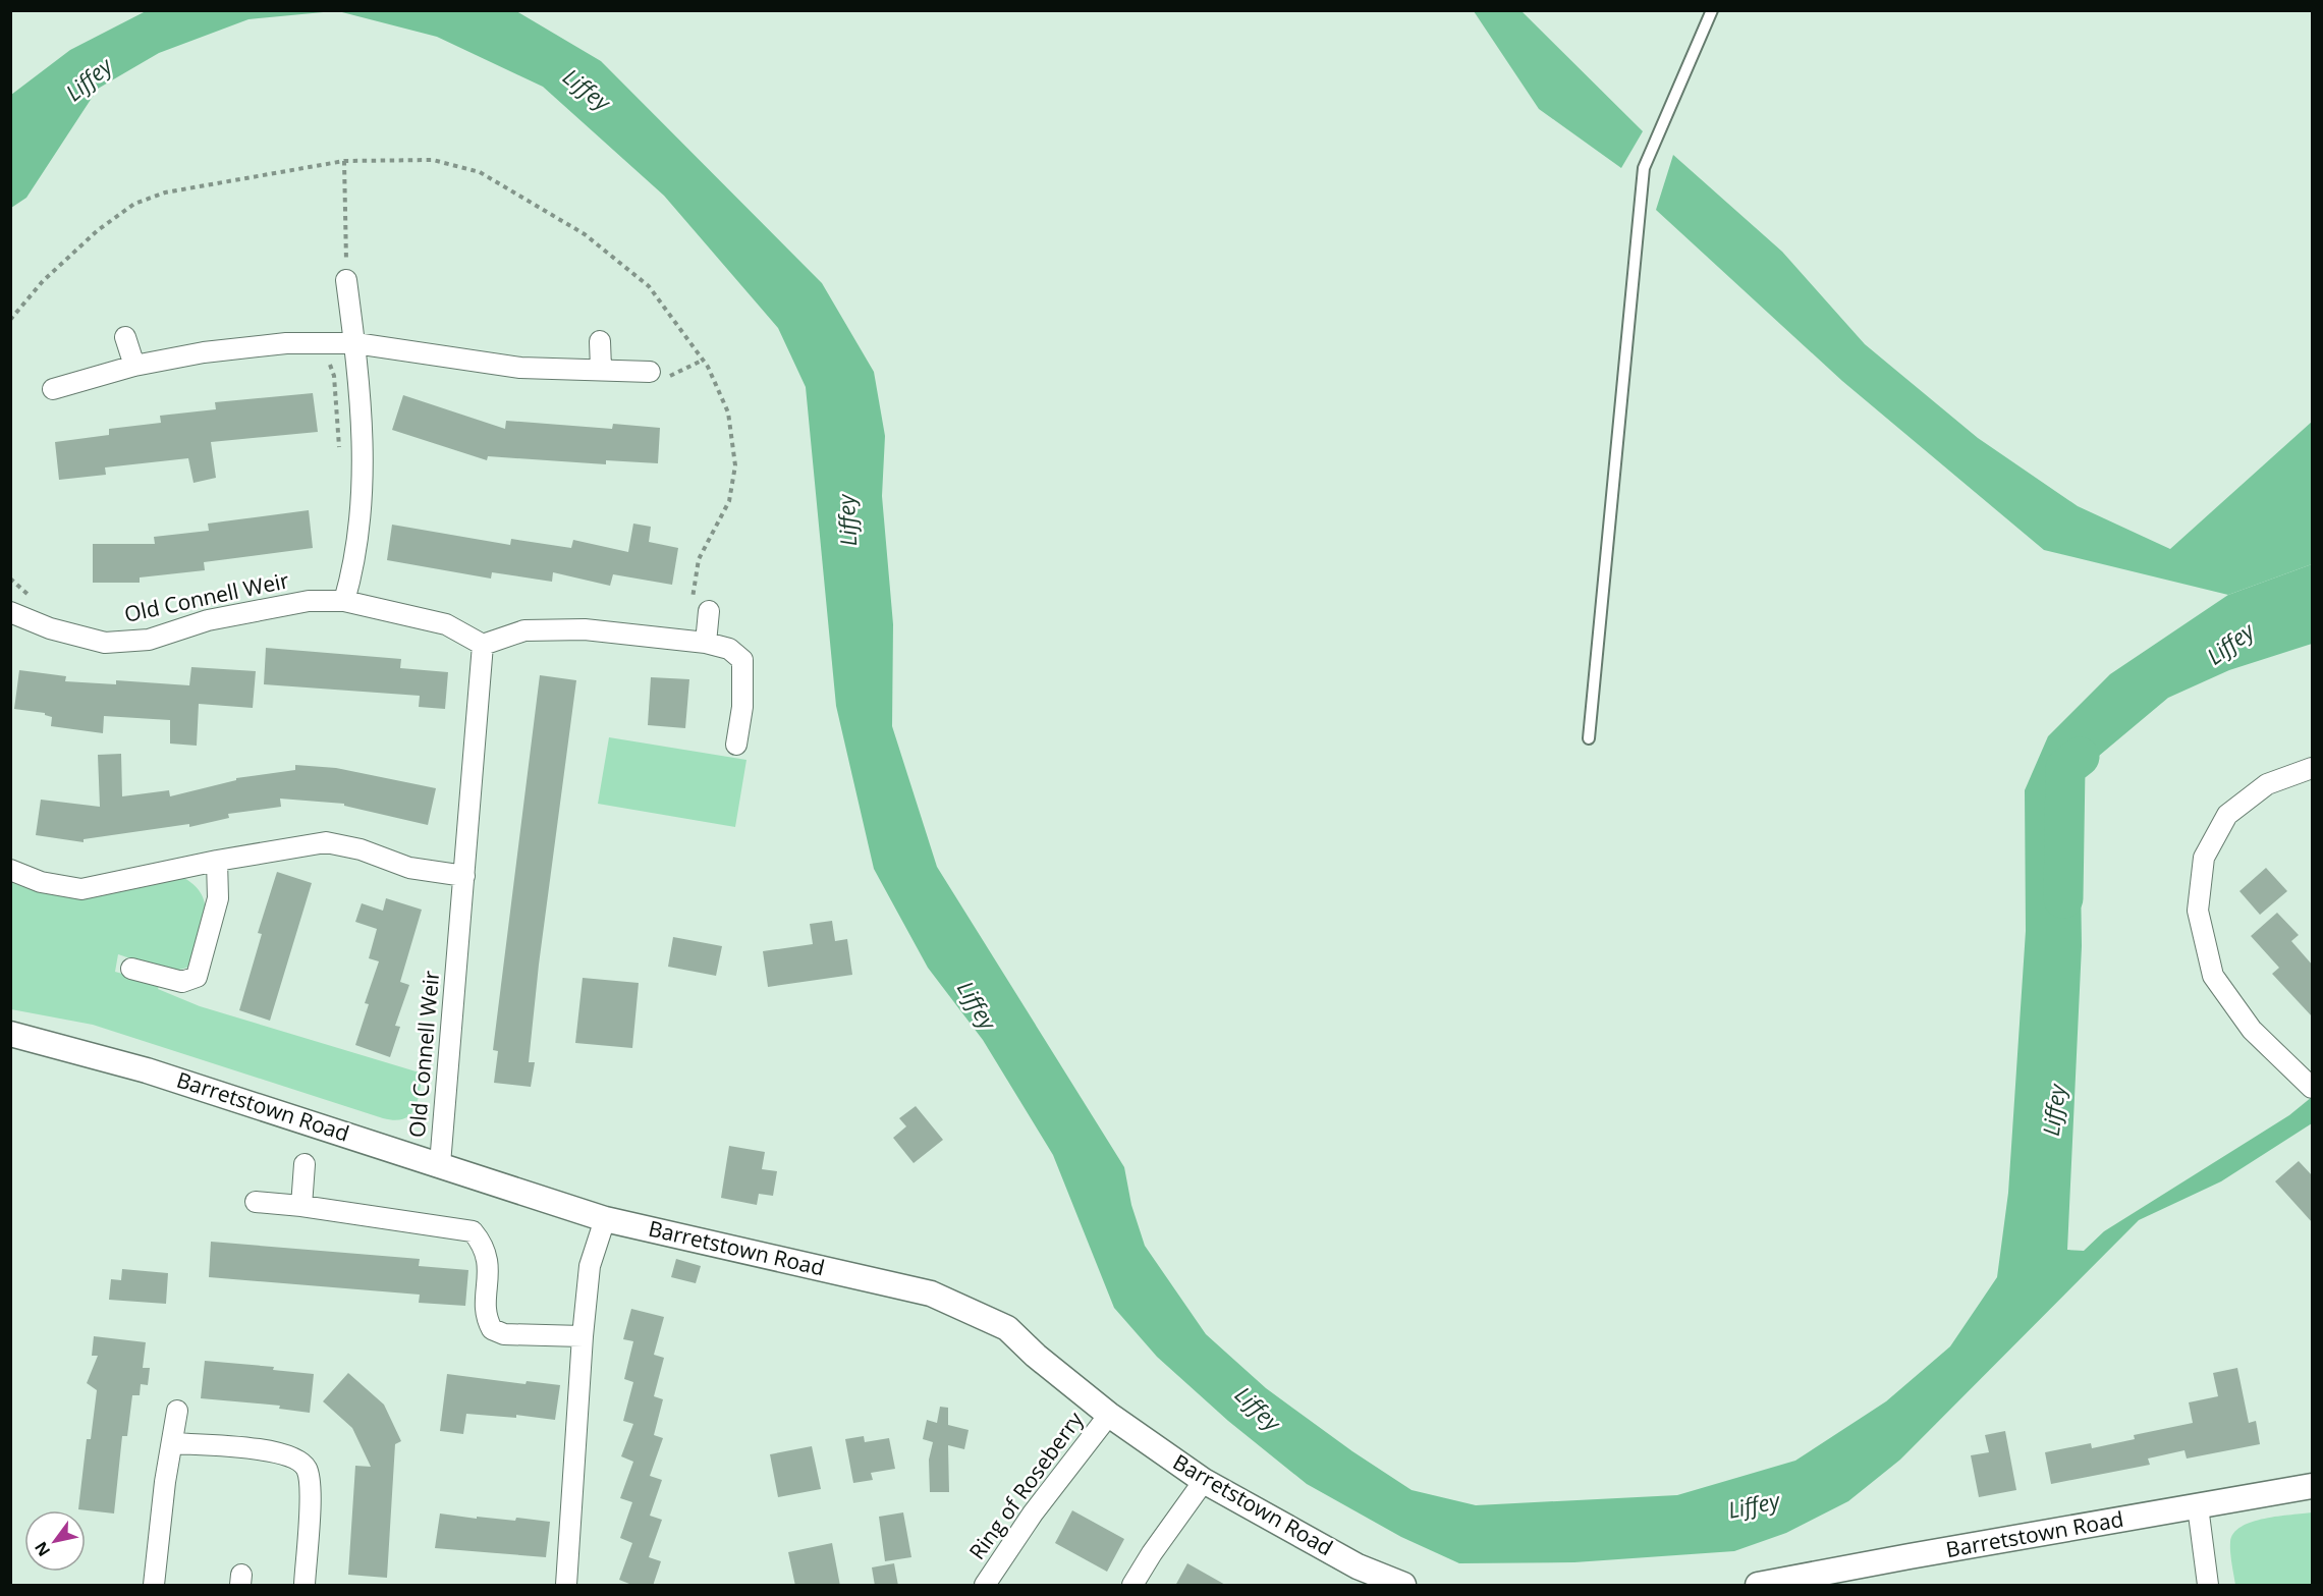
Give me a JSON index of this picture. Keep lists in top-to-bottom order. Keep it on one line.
{"streets":{"street":["Old Connell Weir","Barretstown Road","Ring of Roseberry"]},"crossings":[["Old Connell Weir","Barretstown Road"],["Barretstown Road","Ring of Roseberry"]],"water":["Liffey"],"north":"bottom left"}
